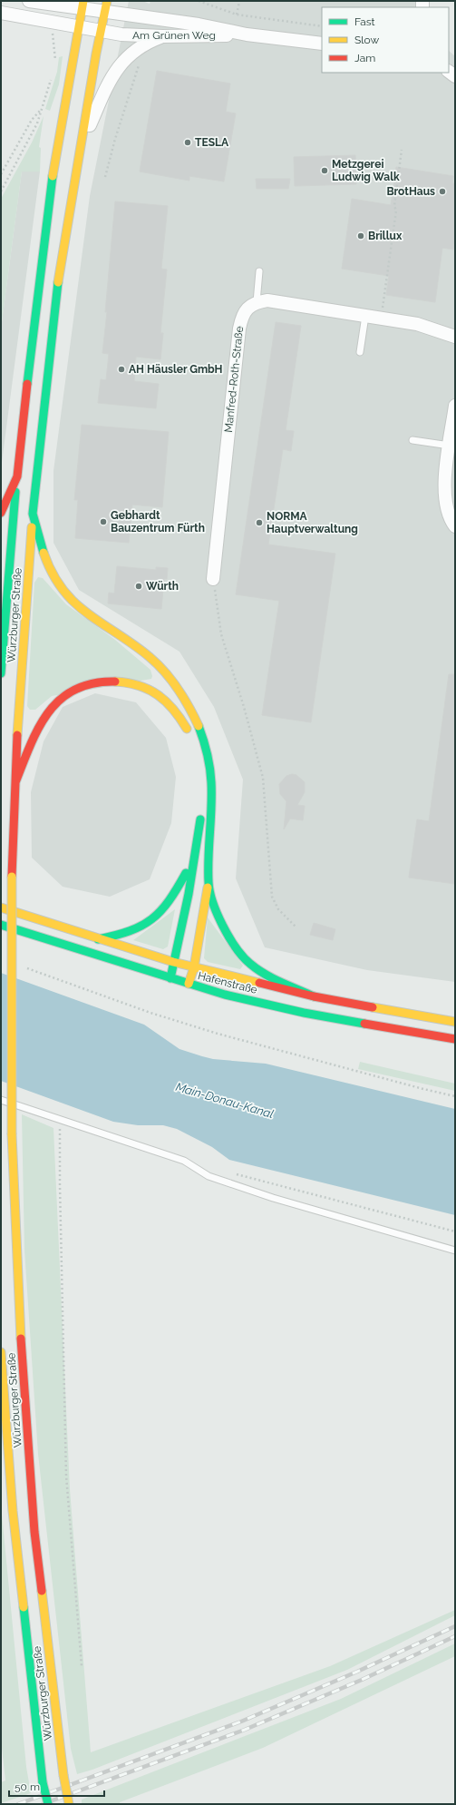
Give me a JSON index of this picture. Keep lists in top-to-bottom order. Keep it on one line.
{"streets":{"main road":["Würzburger Straße","Hafenstraße"],"street":["Am Grünen Weg","Manfred-Roth-Straße"]},"crossings":[["Am Grünen Weg","Würzburger Straße"]],"water":["Main-Donau-Kanal"],"places":["TESLA","Metzgerei Ludwig Walk","BrotHaus","Brillux","AH Häusler GmbH","Gebhardt Bauzentrum Fürth","NORMA Hauptverwaltung","Würth"],"legend":["Fast","Slow","Jam"],"scale_bar":"50 m"}
